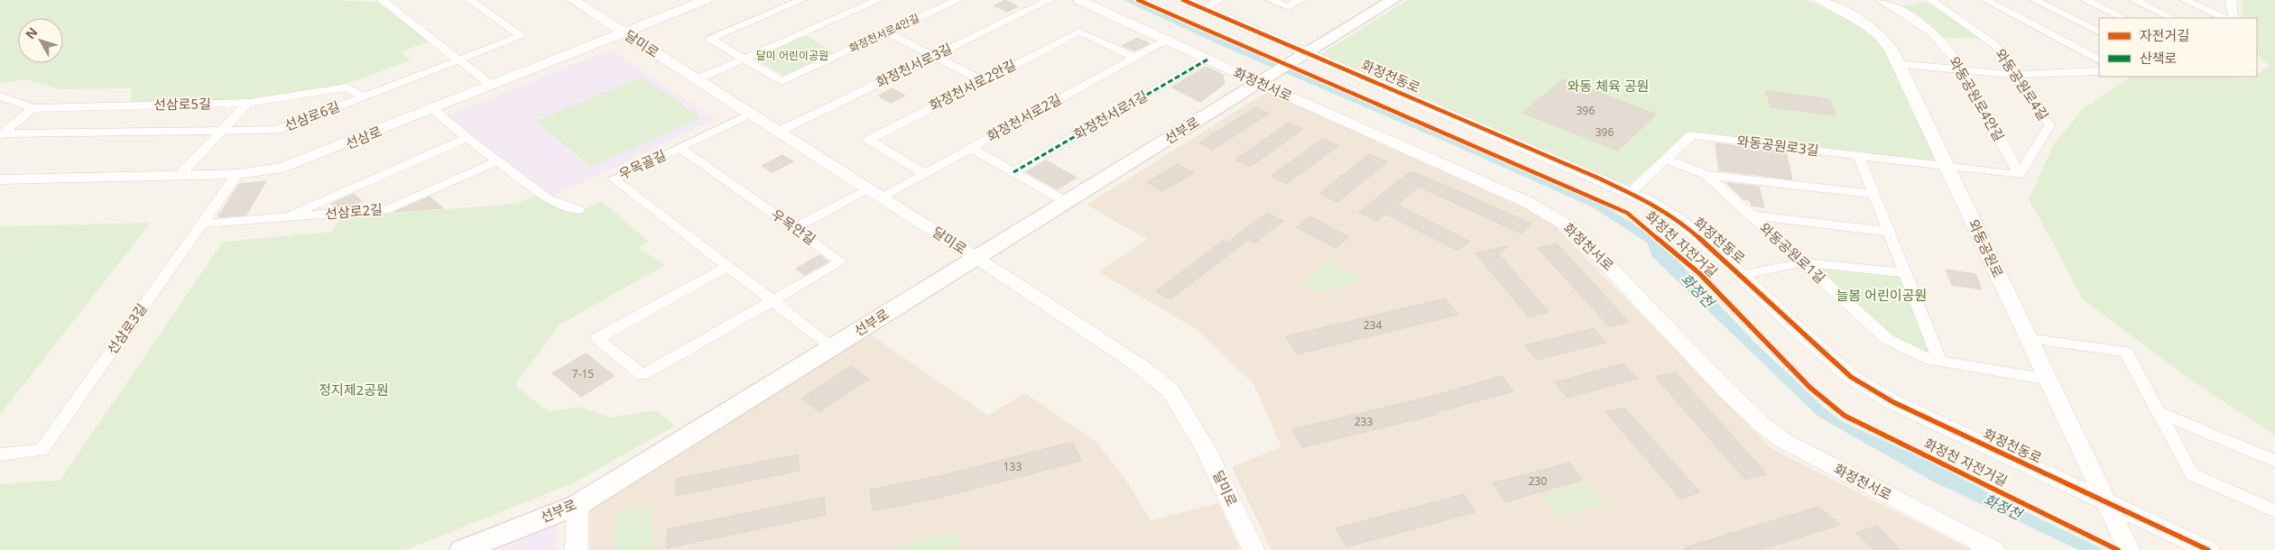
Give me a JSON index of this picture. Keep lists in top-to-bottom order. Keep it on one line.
{"streets":{"main road":["선부로"],"street":["화정천서로4안길","달미로","화정천서로3길","화정천동로","화정천서로","와동공원로4길","화정천서로2안길","와동공원로4안길","선삼로5길","화정천서로1길","선삼로6길","화정천서로2길","선삼로","와동공원로3길","우목골길","선삼로2길","우목안길","와동공원로","와동공원로1길","선삼로3길"],"cycle path":["화정천 자전거길"]},"crossings":[["달미로","화정천서로3길"],["달미로","화정천서로2길"],["달미로","선부로"],["달미로","선삼로"],["달미로","우목골길"],["화정천동로","선부로"],["화정천동로","와동공원로3길"],["화정천동로","와동공원로"],["화정천서로","화정천서로1길"],["화정천서로","화정천서로2길"],["화정천서로","선부로"],["와동공원로4길","와동공원로4안길"],["화정천서로2안길","화정천서로2길"],["선삼로5길","선삼로6길"],["선부로","우목골길"],["선삼로","선삼로3길"],["와동공원로3길","와동공원로"],["와동공원로3길","와동공원로1길"],["우목골길","우목안길"],["선삼로2길","선삼로3길"],["와동공원로","와동공원로1길"]],"water":["화정천"],"parks":["달미 어린이공원","와동 체육 공원","늘봄 어린이공원","정지제2공원"],"house_numbers":["396","396","234","7-15","233","133","230"],"legend":["자전거길","산책로"],"north":"top left"}
